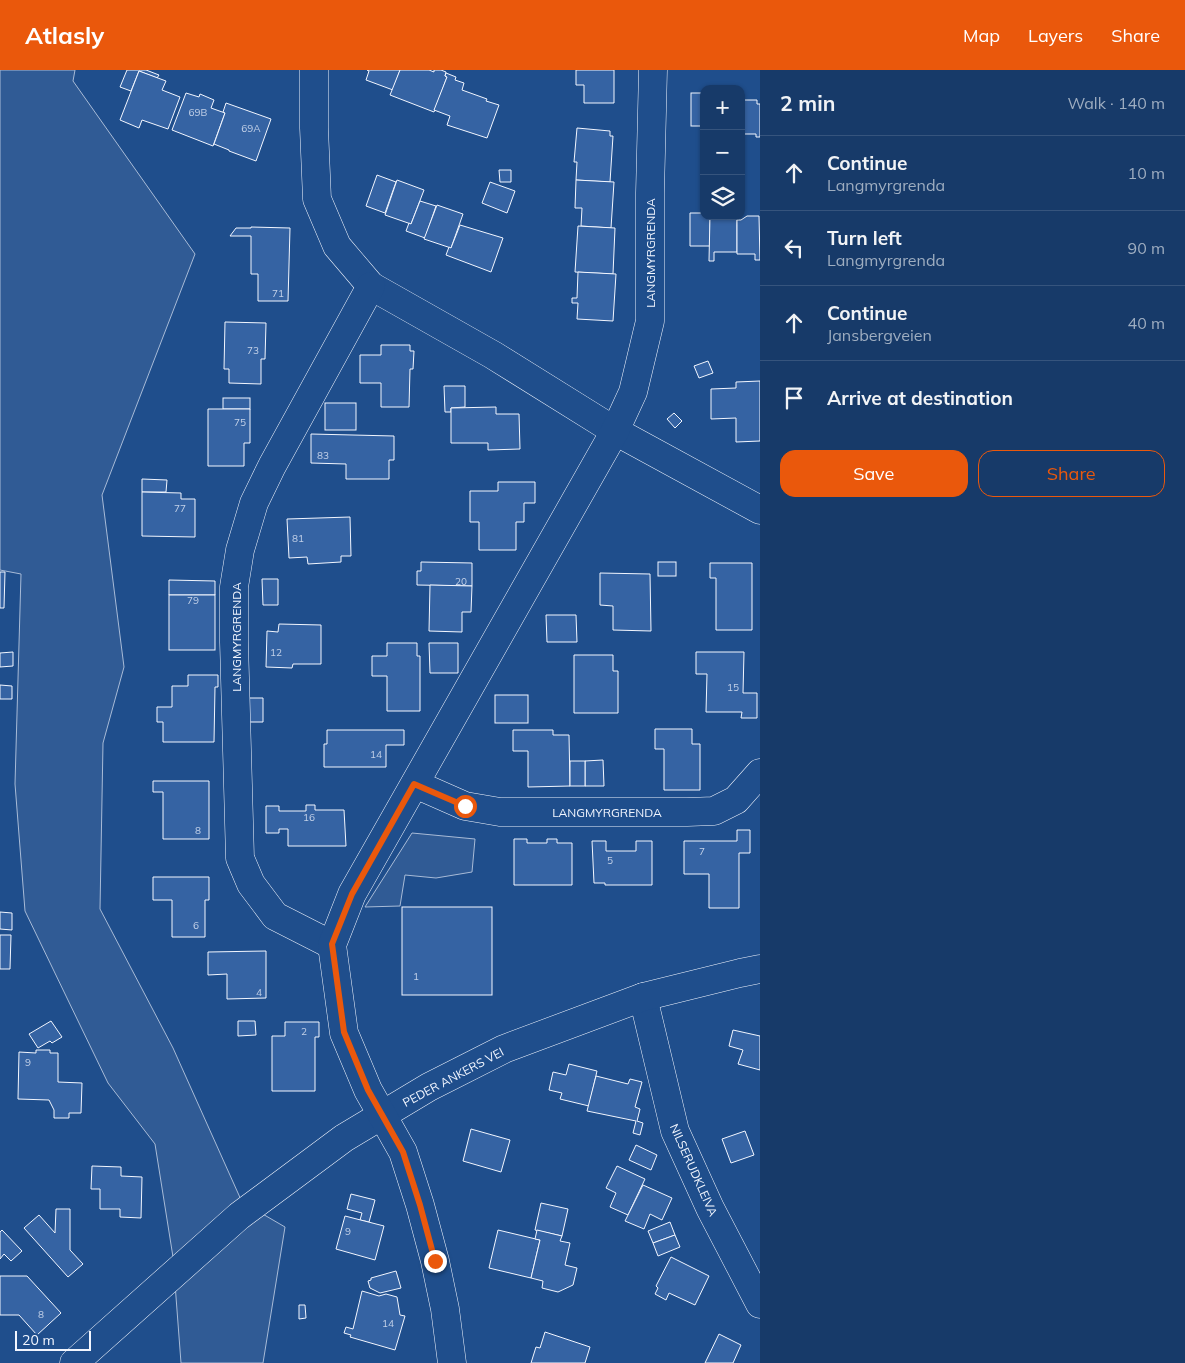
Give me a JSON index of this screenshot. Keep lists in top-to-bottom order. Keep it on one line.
{"streets":{"street":["LANGMYRGRENDA","PEDER ANKERS VEI","NILSERUDKLEIVA"]},"crossings":[["LANGMYRGRENDA","PEDER ANKERS VEI"],["PEDER ANKERS VEI","NILSERUDKLEIVA"]],"house_numbers":["69B","69A","71","73","75","83","77","81","20","79","12","15","14","16","8","7","5","6","1","4","2","9","9","8","14"],"scale_bar":"20 m","page":{"header":"Atlasly","nav":["Map","Layers","Share"],"heading":["2 min","Walk · 140 m"],"map_buttons":["+","−"],"list":[["Continue","Langmyrgrenda","10 m"],["Turn left","Langmyrgrenda","90 m"],["Continue","Jansbergveien","40 m"],"Arrive at destination"],"buttons":["Save","Share"],"scale":"20 m"}}
